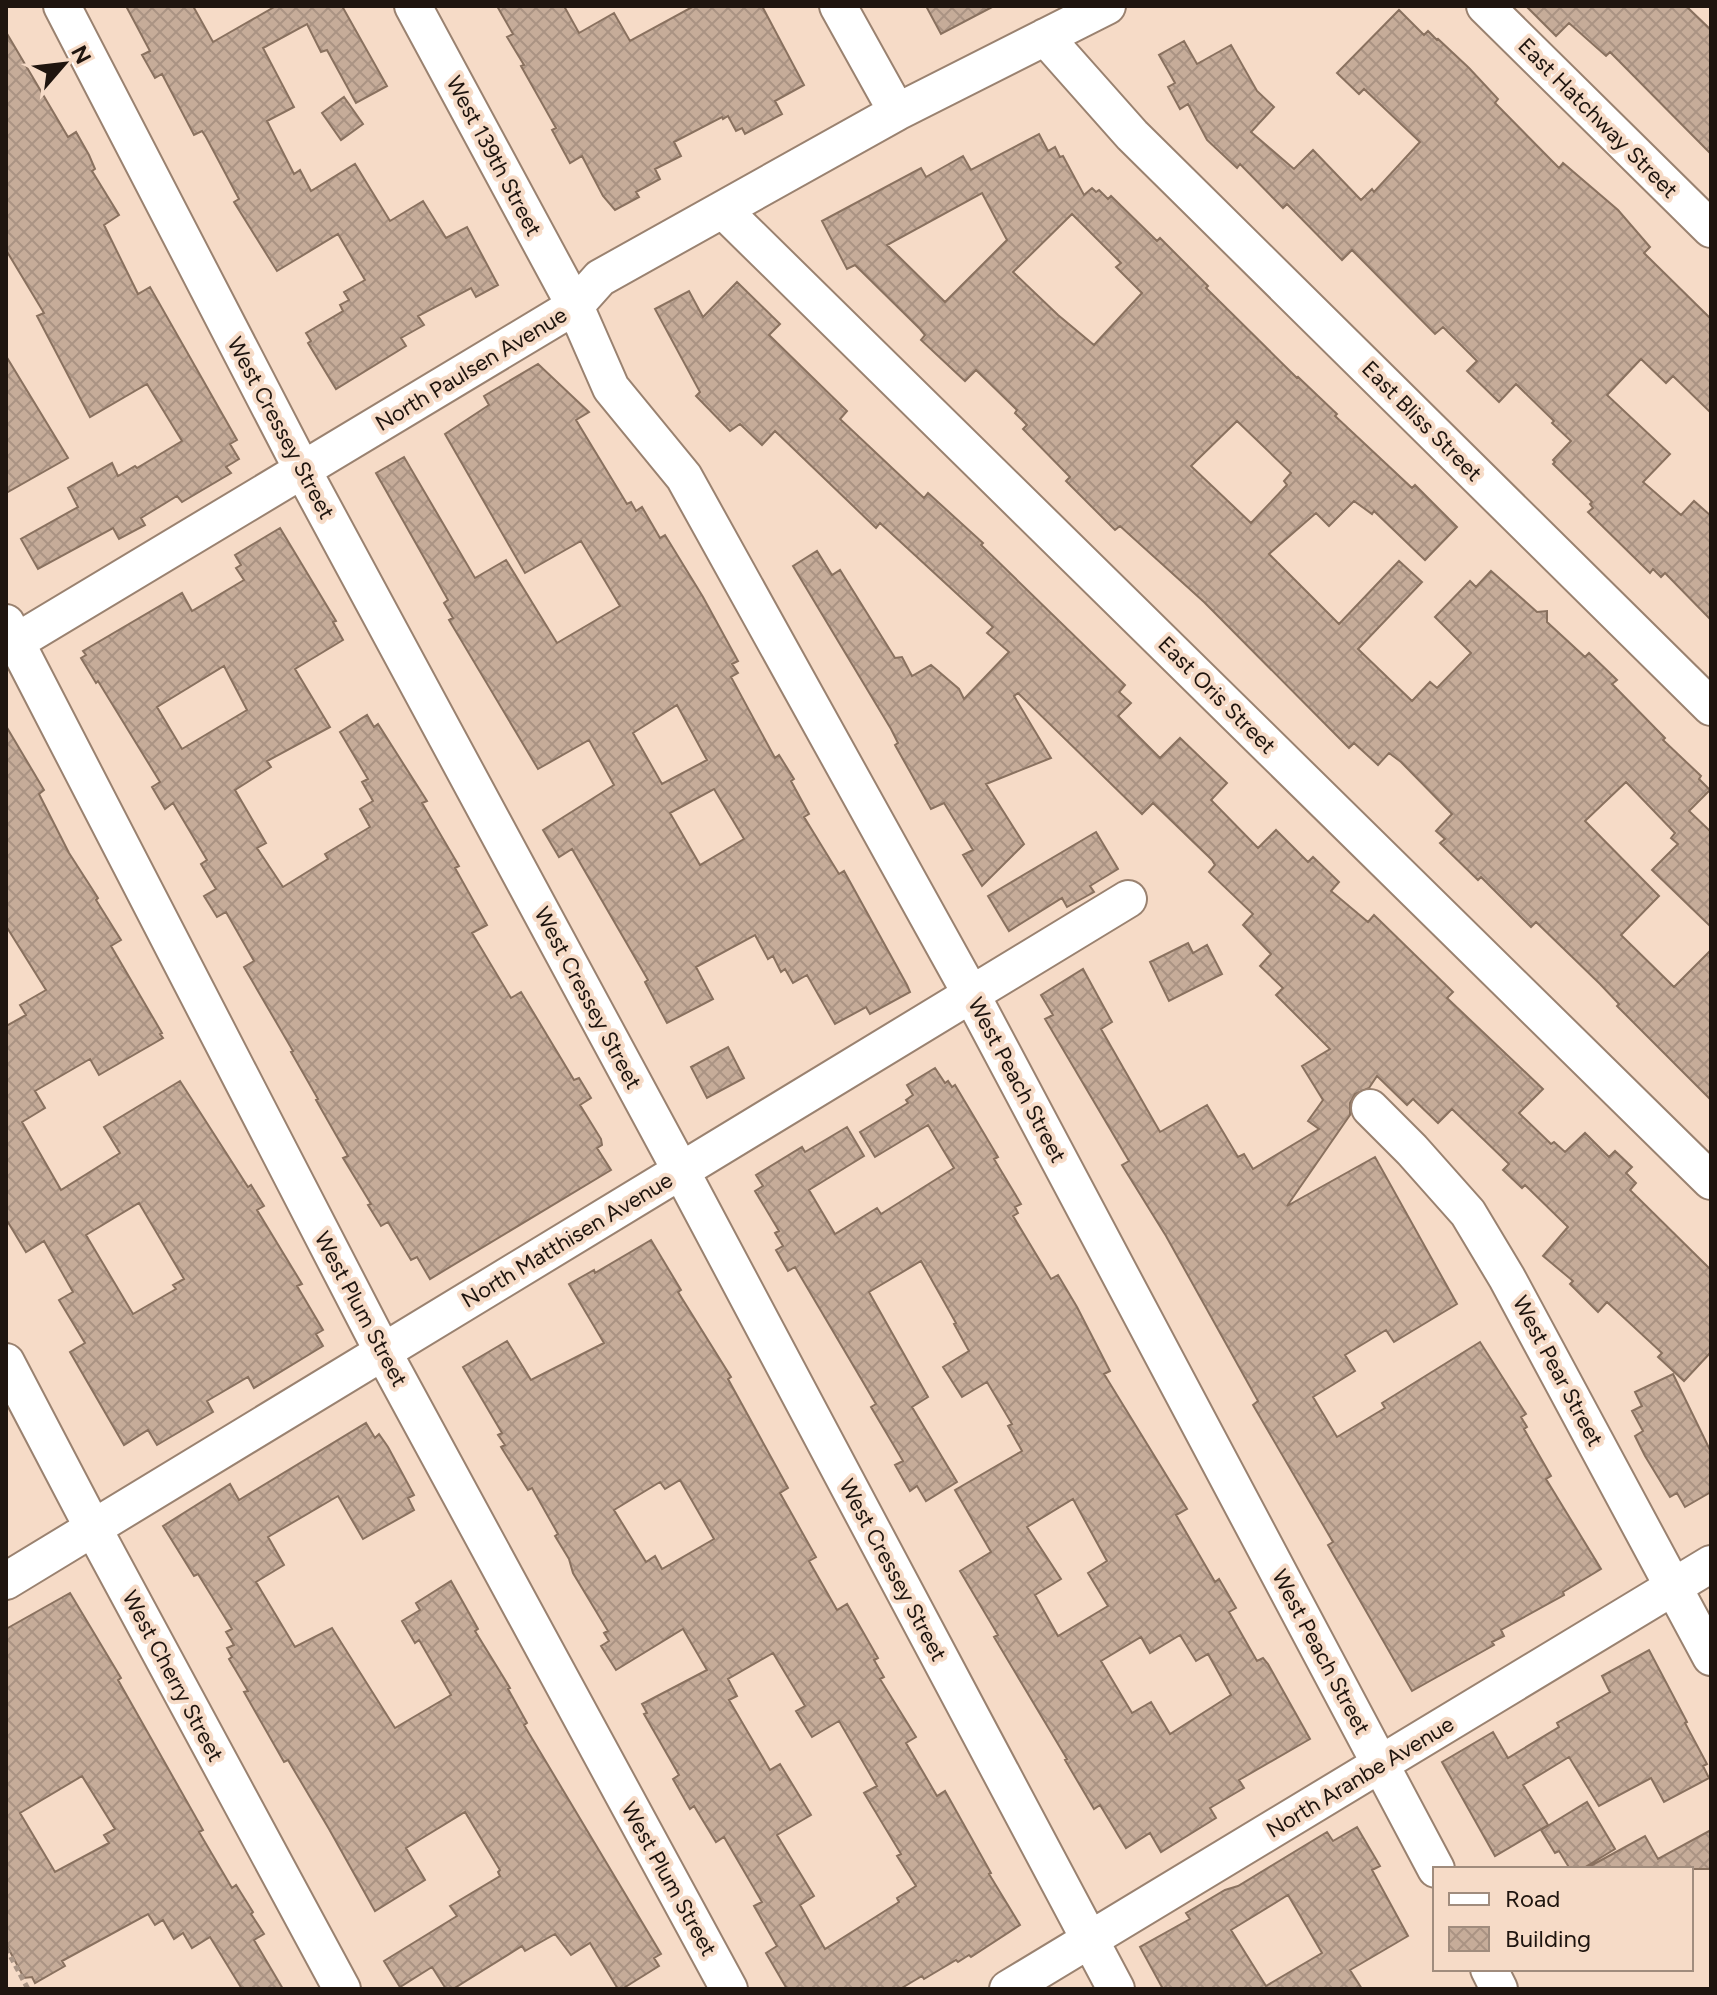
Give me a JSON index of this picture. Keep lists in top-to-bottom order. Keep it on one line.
{"streets":{"street":["East Hatchway Street","West 139th Street","North Paulsen Avenue","East Bliss Street","West Cressey Street","East Oris Street","West Peach Street","North Matthisen Avenue","West Plum Street","West Pear Street","West Cherry Street","North Aranbe Avenue"]},"crossings":[["West 139th Street","North Paulsen Avenue"],["West 139th Street","West Peach Street"],["North Paulsen Avenue","East Bliss Street"],["North Paulsen Avenue","West Cressey Street"],["North Paulsen Avenue","East Oris Street"],["North Paulsen Avenue","West Peach Street"],["North Paulsen Avenue","West Plum Street"],["West Cressey Street","North Matthisen Avenue"],["West Cressey Street","North Aranbe Avenue"],["West Peach Street","North Matthisen Avenue"],["West Peach Street","North Aranbe Avenue"],["North Matthisen Avenue","West Plum Street"],["North Matthisen Avenue","West Cherry Street"],["West Pear Street","North Aranbe Avenue"]],"legend":["Road","Building"],"north":"top right"}
